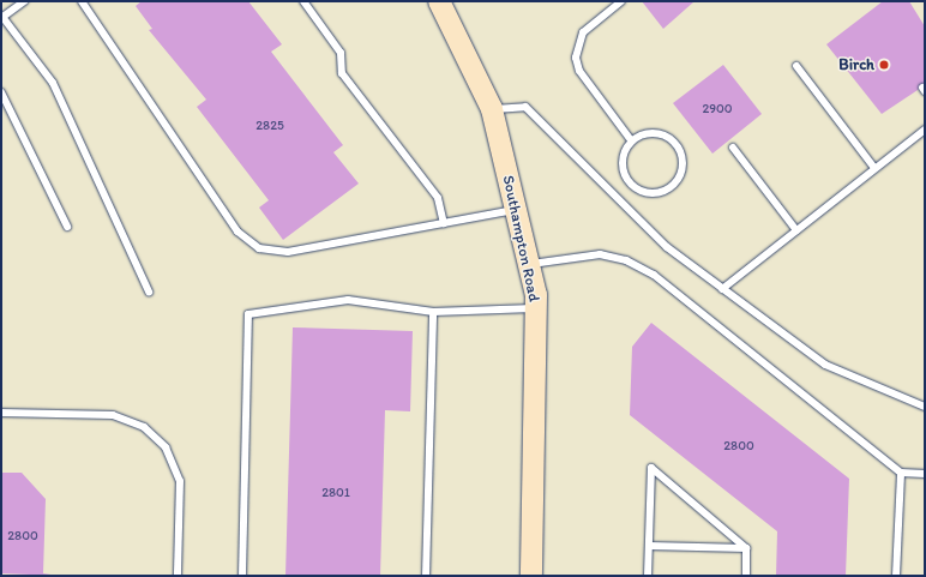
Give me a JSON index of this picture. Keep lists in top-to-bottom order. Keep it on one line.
{"streets":{"street":["Southampton Road"]},"places":["Birch"],"house_numbers":["2900","2825","2800","2801","2800"]}
